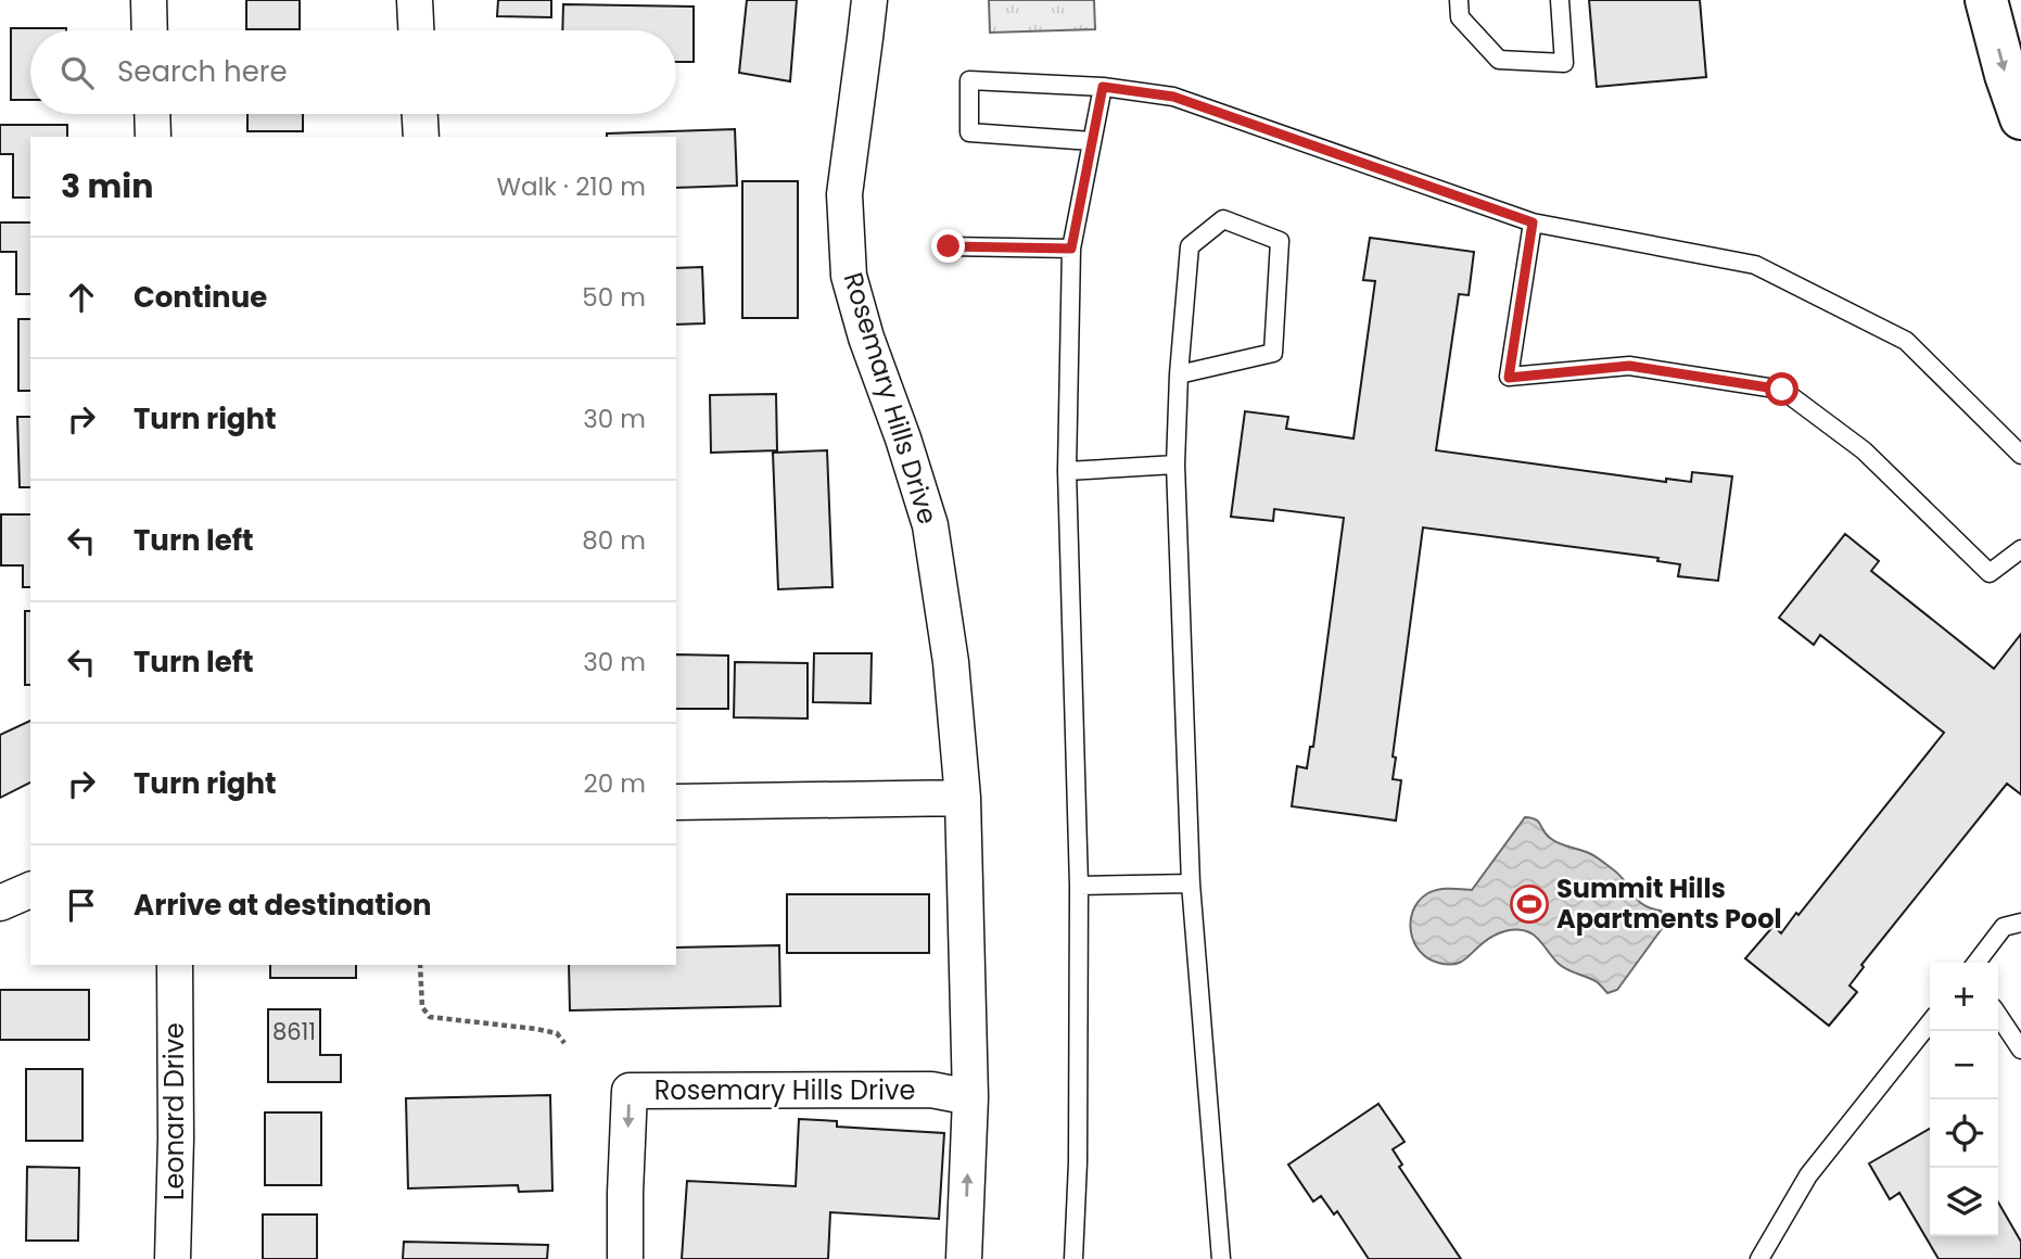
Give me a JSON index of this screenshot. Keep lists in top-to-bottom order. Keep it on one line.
{"streets":{"street":["Rosemary Hills Drive","Leonard Drive"]},"places":{"sports":["Summit Hills Apartments Pool"]},"house_numbers":["8611"],"page":{"search":"Search here","heading":["3 min","Walk · 210 m"],"list":[["Continue","50 m"],["Turn right","30 m"],["Turn left","80 m"],["Turn left","30 m"],["Turn right","20 m"],"Arrive at destination"],"map_buttons":["+","−"]}}
